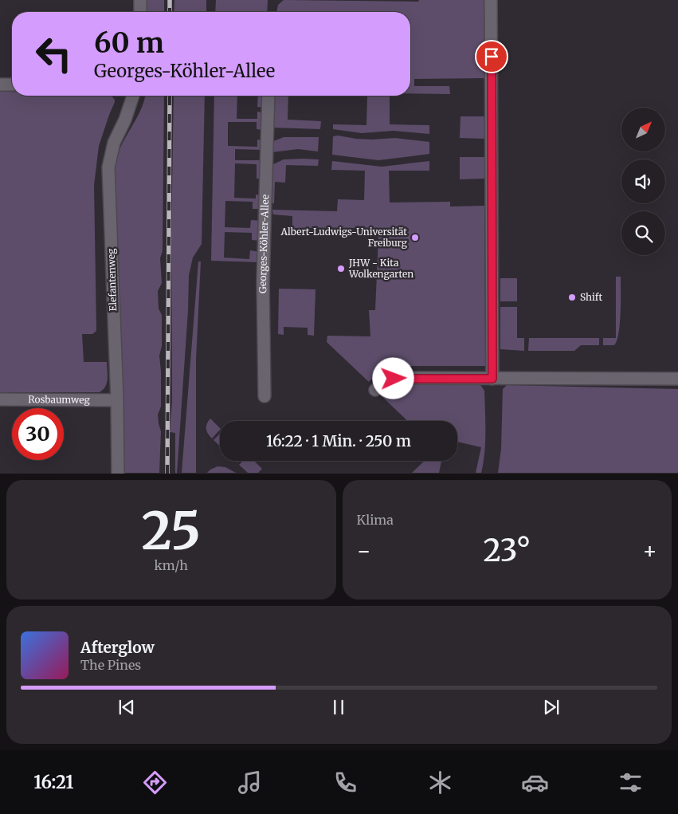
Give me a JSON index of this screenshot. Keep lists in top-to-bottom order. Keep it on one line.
{"streets":{"street":["Georges-Köhler-Allee","Elefantenweg","Rosbaumweg"]},"crossings":[["Elefantenweg","Rosbaumweg"]],"places":["Albert-Ludwigs-Universität Freiburg","JHW - Kita Wolkengarten","Shift"],"north":"top right","page":{"turn":["60 m","Georges-Köhler-Allee"],"limit":"30","trip":"16:22 · 1 Min. · 250 m","tile":[["25","km/h"],"Klima"],"heat":["−","23°","+"],"song":["Afterglow","The Pines"],"tabs":"16:21"}}
